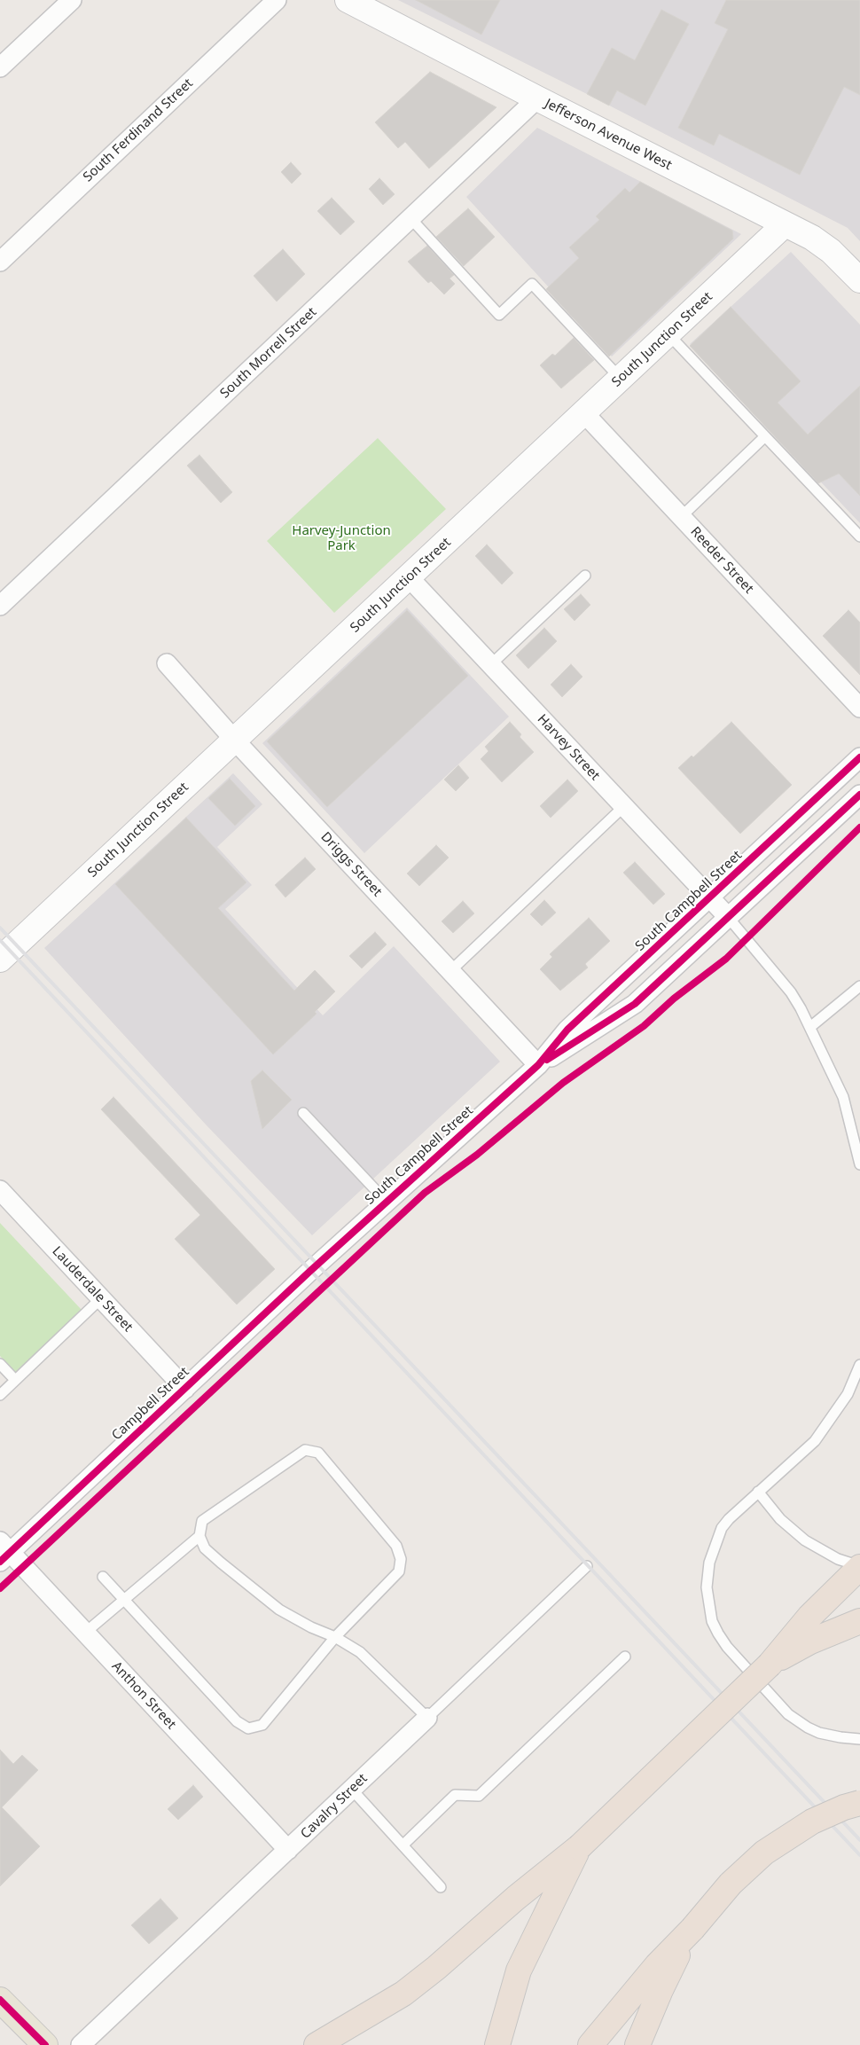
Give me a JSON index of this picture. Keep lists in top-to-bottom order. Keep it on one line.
{"streets":{"street":["South Ferdinand Street","Jefferson Avenue West","South Junction Street","South Morrell Street","Reeder Street","Harvey Street","Driggs Street","South Campbell Street","Lauderdale Street","Campbell Street","Anthon Street","Cavalry Street"]},"crossings":[["Jefferson Avenue West","South Junction Street"],["Jefferson Avenue West","South Morrell Street"],["South Junction Street","Reeder Street"],["South Junction Street","Harvey Street"],["South Junction Street","Driggs Street"],["Harvey Street","South Campbell Street"],["Driggs Street","South Campbell Street"],["South Campbell Street","Campbell Street"],["Lauderdale Street","Campbell Street"],["Campbell Street","Anthon Street"],["Anthon Street","Cavalry Street"]],"parks":["Harvey-Junction Park"]}
